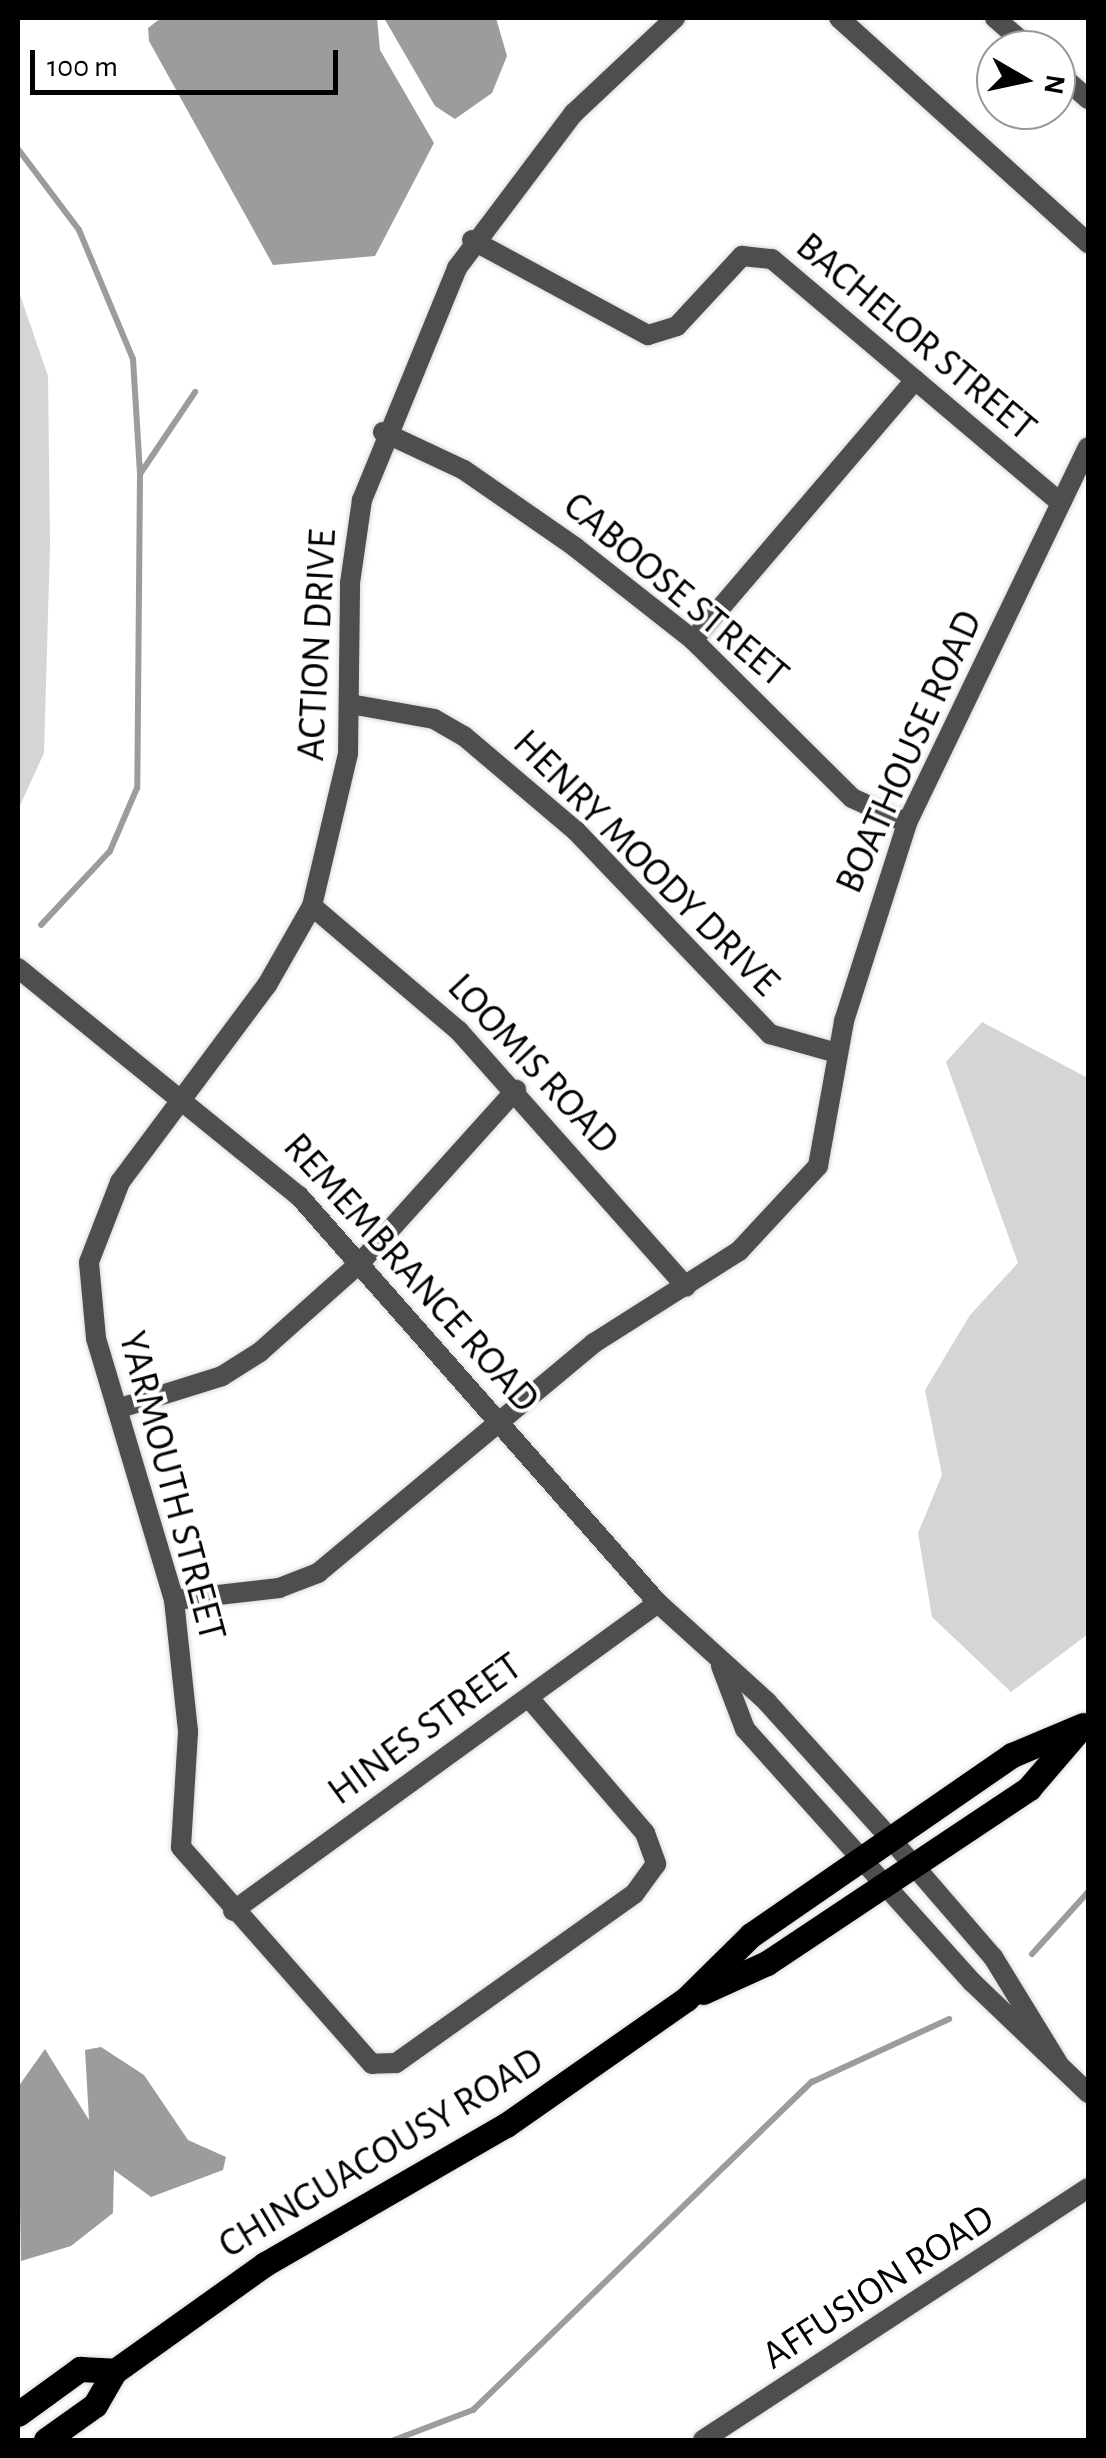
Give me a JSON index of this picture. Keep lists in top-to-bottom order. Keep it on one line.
{"streets":{"main road":["CHINGUACOUSY ROAD"],"street":["BACHELOR STREET","CABOOSE STREET","ACTION DRIVE","BOATHOUSE ROAD","HENRY MOODY DRIVE","LOOMIS ROAD","REMEMBRANCE ROAD","YARMOUTH STREET","HINES STREET","AFFUSION ROAD"]},"crossings":[["BACHELOR STREET","ACTION DRIVE"],["BACHELOR STREET","BOATHOUSE ROAD"],["CABOOSE STREET","ACTION DRIVE"],["CABOOSE STREET","BOATHOUSE ROAD"],["ACTION DRIVE","HENRY MOODY DRIVE"],["ACTION DRIVE","LOOMIS ROAD"],["ACTION DRIVE","REMEMBRANCE ROAD"],["ACTION DRIVE","YARMOUTH STREET"],["BOATHOUSE ROAD","HENRY MOODY DRIVE"],["BOATHOUSE ROAD","LOOMIS ROAD"],["BOATHOUSE ROAD","REMEMBRANCE ROAD"],["BOATHOUSE ROAD","YARMOUTH STREET"],["REMEMBRANCE ROAD","YARMOUTH STREET"],["REMEMBRANCE ROAD","HINES STREET"],["REMEMBRANCE ROAD","CHINGUACOUSY ROAD"],["YARMOUTH STREET","HINES STREET"]],"scale_bar":"100 m","north":"right"}
